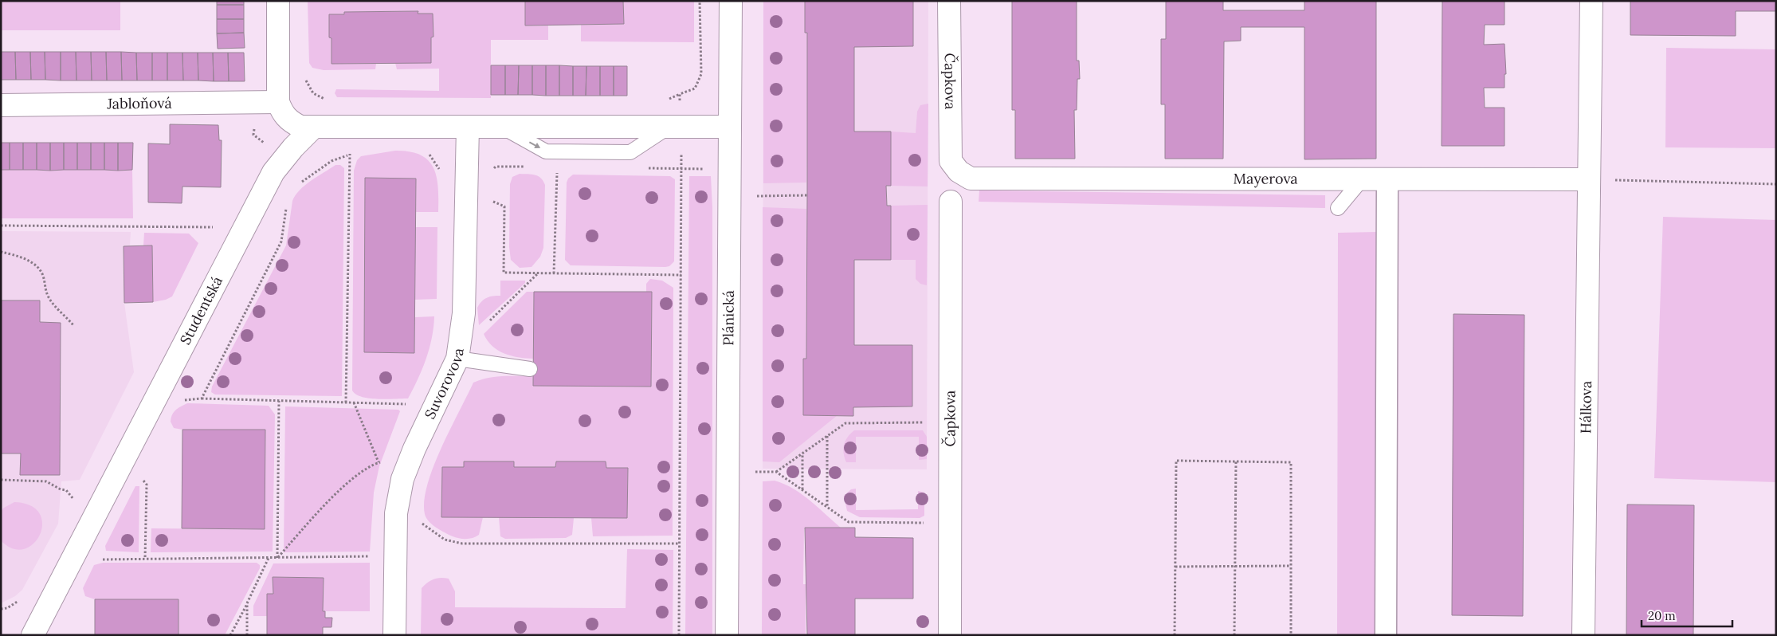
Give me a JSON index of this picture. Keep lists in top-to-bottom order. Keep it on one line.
{"streets":{"street":["Čapkova","Jabloňová","Mayerova","Studentská","Plánická","Suvorovova","Hálkova"]},"crossings":[["Čapkova","Mayerova"],["Mayerova","Hálkova"]],"scale_bar":"20 m"}
